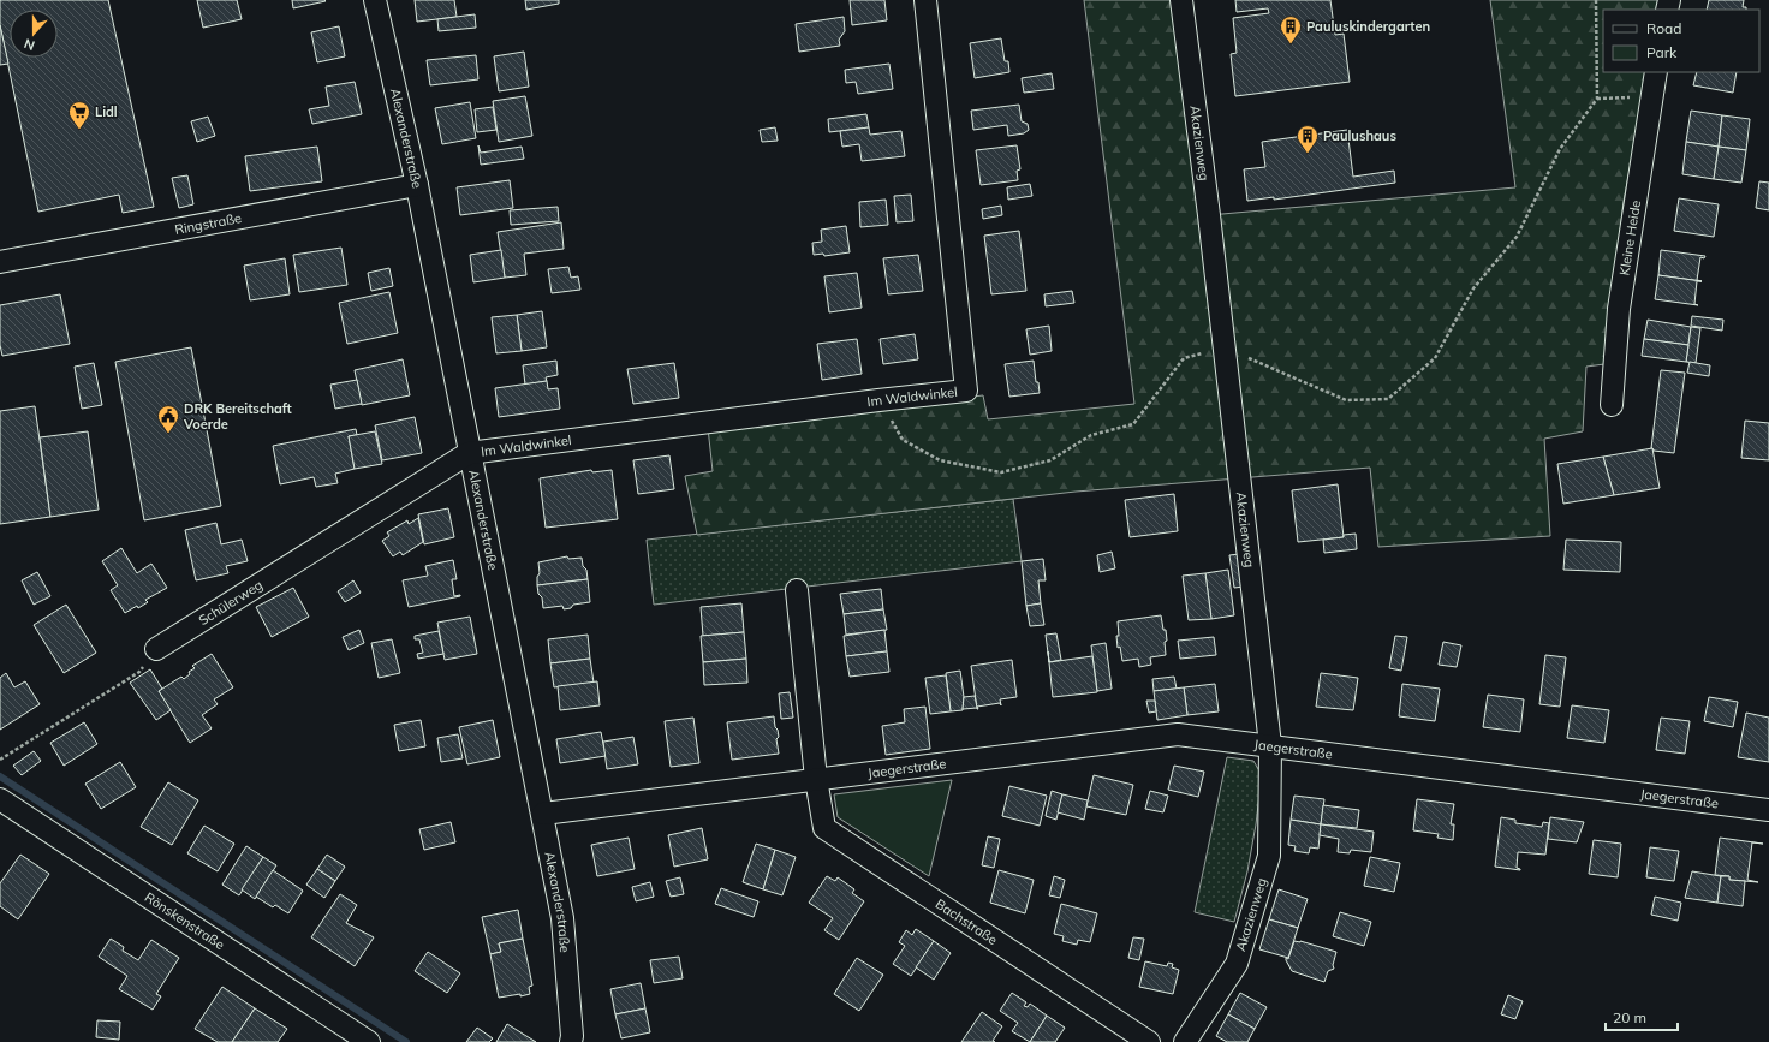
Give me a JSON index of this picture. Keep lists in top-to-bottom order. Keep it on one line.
{"streets":{"street":["Alexanderstraße","Akazienweg","Ringstraße","Kleine Heide","Im Waldwinkel","Schülerweg","Jaegerstraße","Rönskenstraße","Bachstraße"]},"crossings":[["Alexanderstraße","Ringstraße"],["Alexanderstraße","Im Waldwinkel"],["Alexanderstraße","Schülerweg"],["Alexanderstraße","Jaegerstraße"],["Akazienweg","Jaegerstraße"],["Im Waldwinkel","Schülerweg"],["Jaegerstraße","Bachstraße"]],"places":{"building":["Pauluskindergarten","Paulushaus"],"supermarket":["Lidl"],"public building":["DRK Bereitschaft Voerde"]},"legend":["Road","Park"],"scale_bar":"20 m","north":"bottom"}
